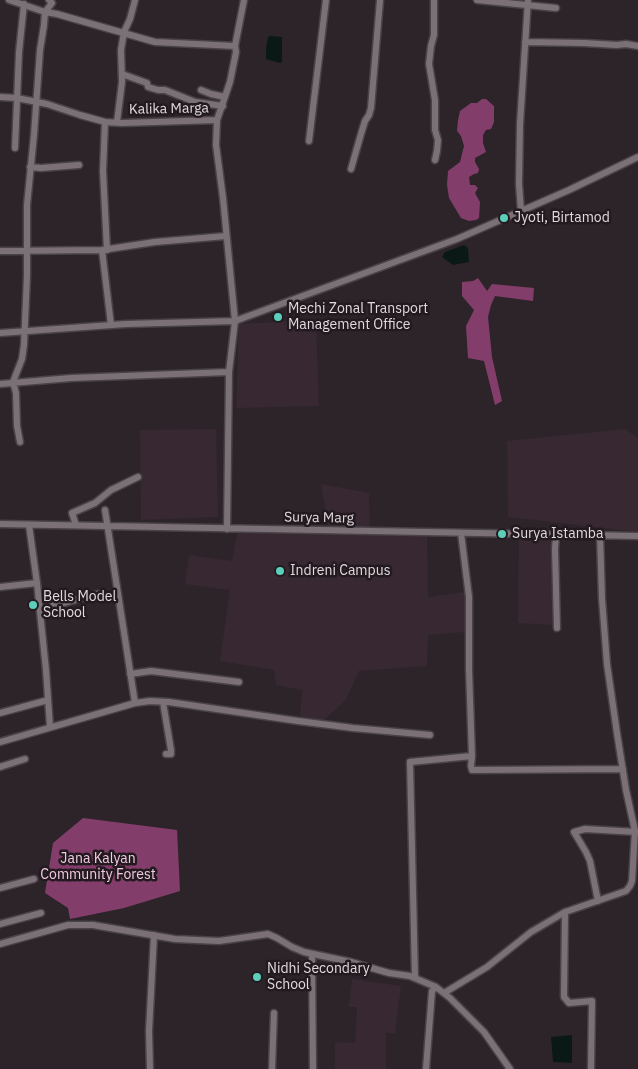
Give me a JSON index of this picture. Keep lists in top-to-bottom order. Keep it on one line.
{"streets":{"street":["Kalika Marga","Surya Marg"]},"parks":["Jana Kalyan Community Forest"],"places":["Jyoti, Birtamod","Mechi Zonal Transport Management Office","Surya Istamba","Indreni Campus","Bells Model School","Nidhi Secondary School"]}
